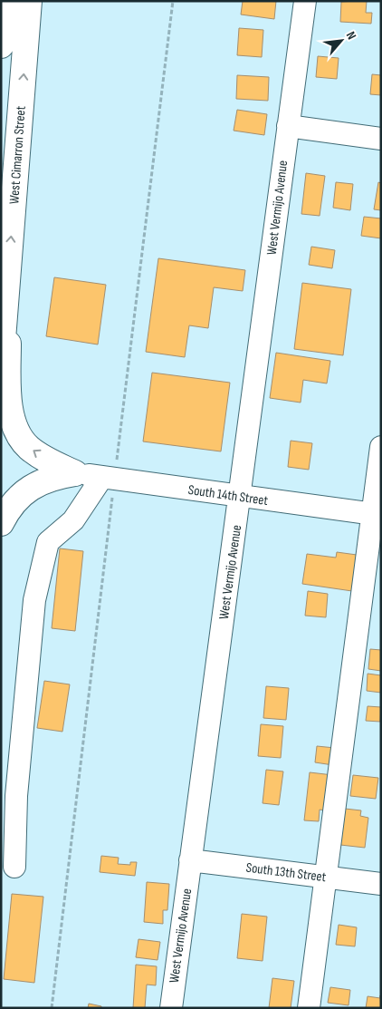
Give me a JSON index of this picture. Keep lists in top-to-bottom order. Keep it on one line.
{"streets":{"highway":["West Cimarron Street"],"street":["West Vermijo Avenue","South 14th Street","South 13th Street"]},"crossings":[["West Vermijo Avenue","South 14th Street"],["West Vermijo Avenue","South 13th Street"]],"one_way":["West Cimarron Street"],"north":"top right"}
